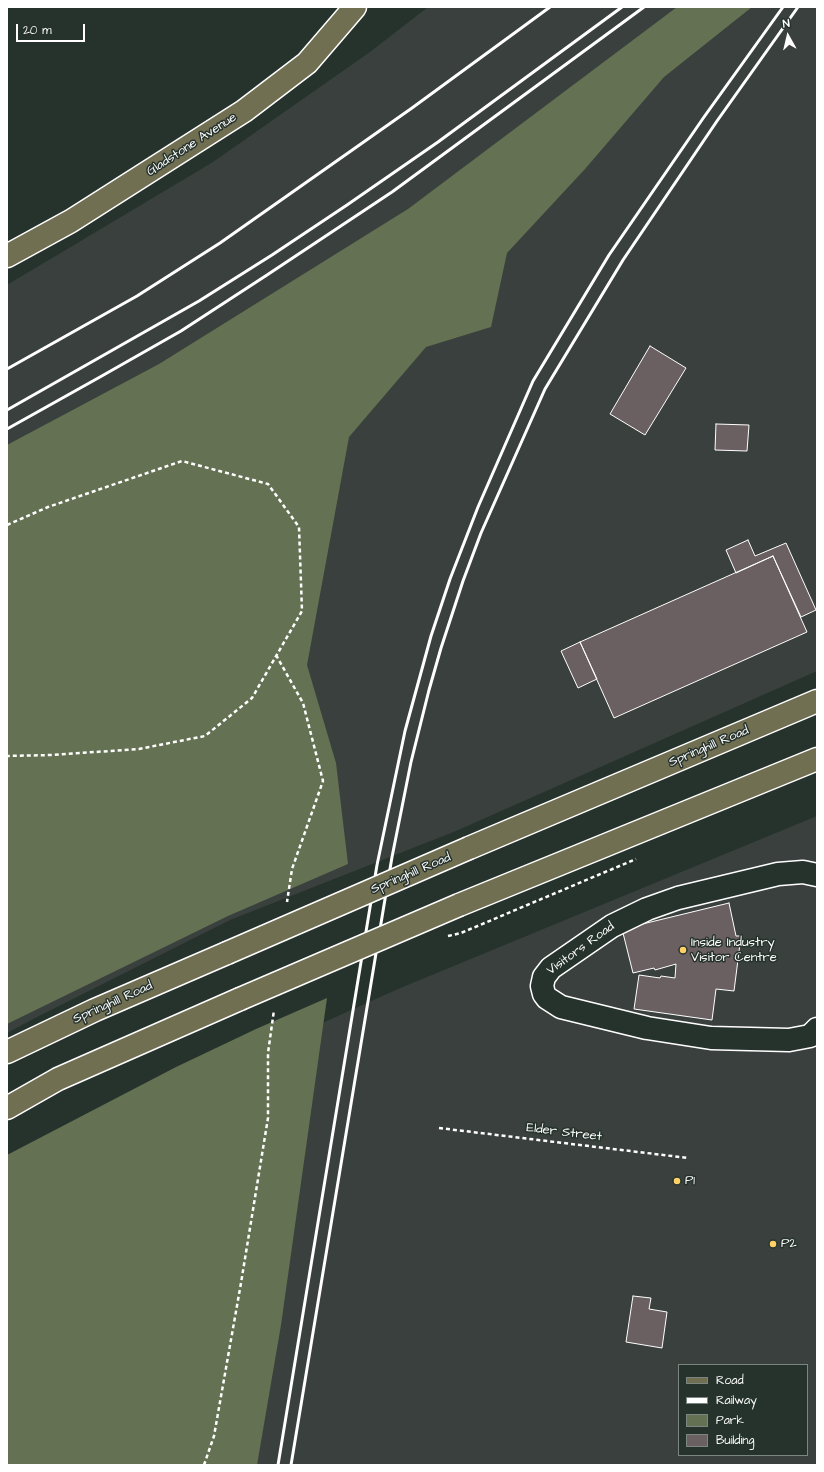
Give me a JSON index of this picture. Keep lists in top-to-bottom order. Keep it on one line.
{"streets":{"main road":["Gladstone Avenue","Springhill Road"],"lane":["Visitors Road"],"path":["Elder Street"]},"places":["Inside Industry Visitor Centre","P1","P2"],"legend":["Road","Railway","Park","Building"],"scale_bar":"20 m","north":"top"}
